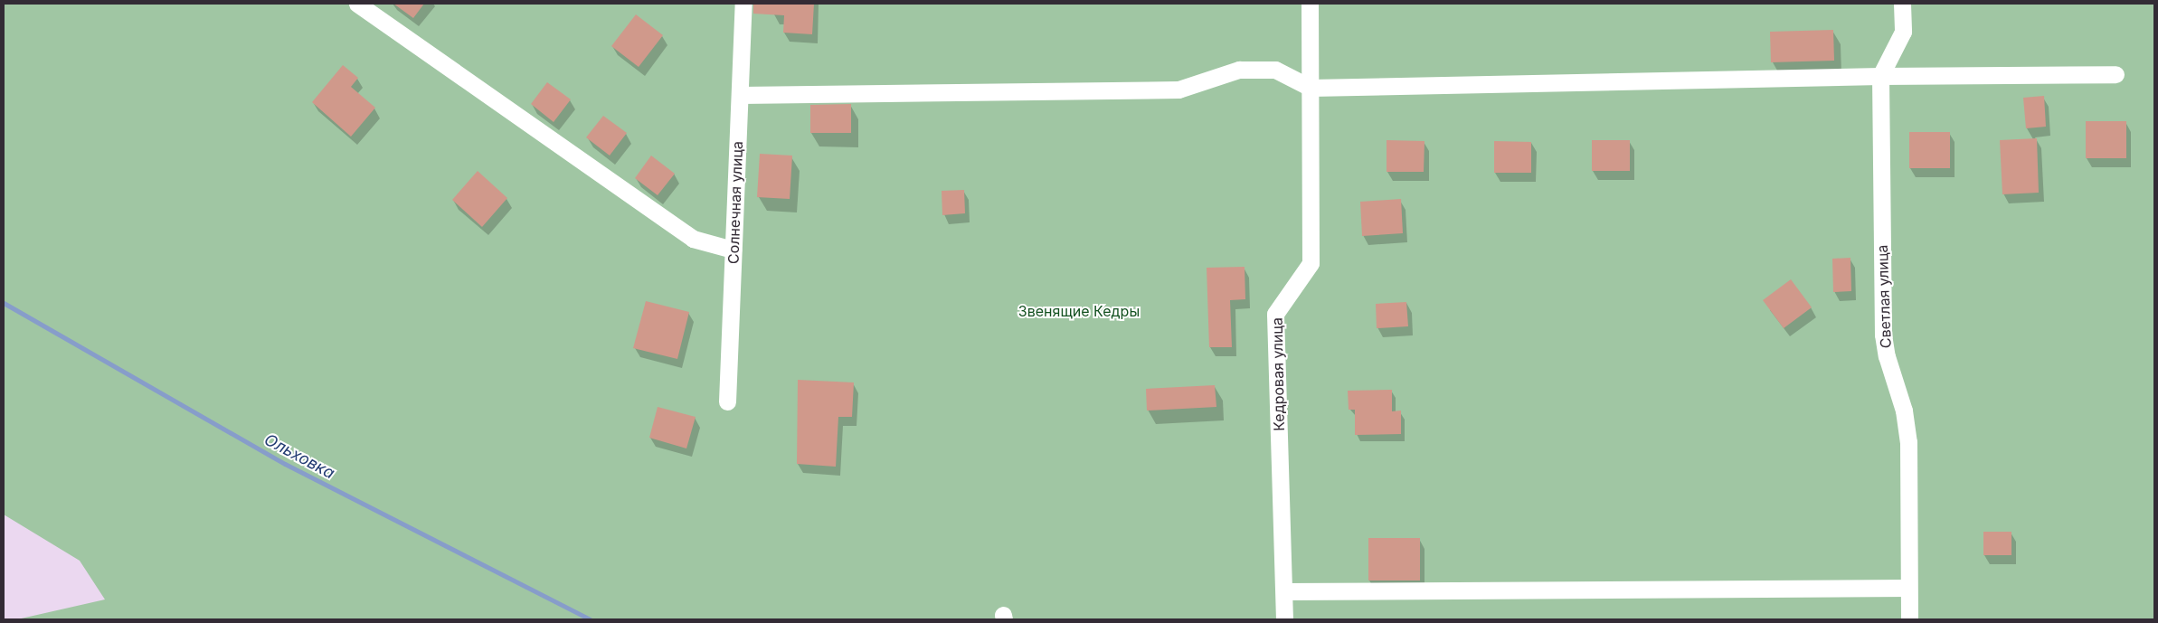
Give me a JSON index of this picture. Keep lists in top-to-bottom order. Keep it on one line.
{"streets":{"street":["Солнечная улица","Светлая улица","Кедровая улица"]},"water":["Ольховка"],"parks":["Звенящие Кедры"]}
